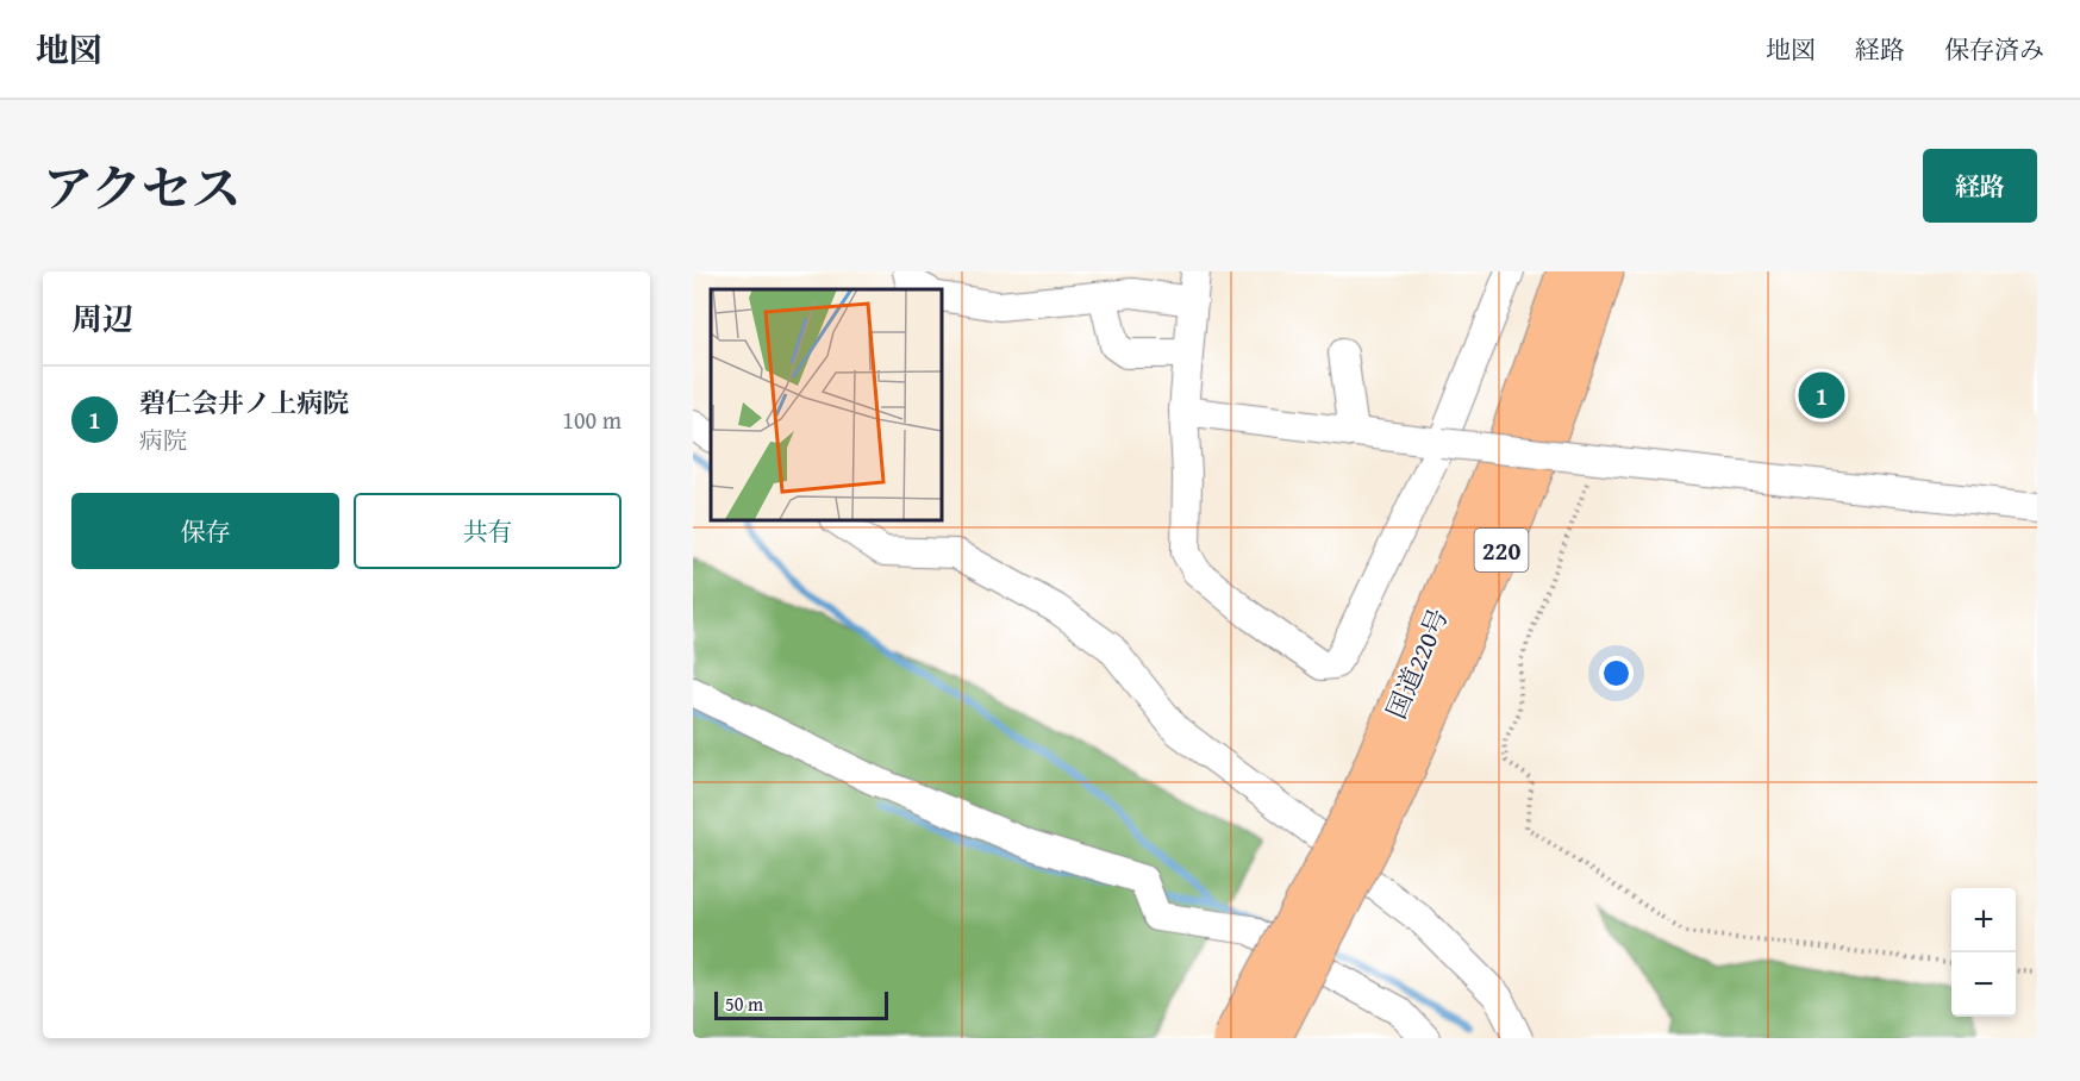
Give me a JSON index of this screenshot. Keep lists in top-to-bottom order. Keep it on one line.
{"streets":{"highway":["220","国道220号"]},"scale_bar":"50 m","page":{"header":"地図","nav":["地図","経路","保存済み"],"title":"アクセス","buttons":["経路",["保存","共有"]],"heading":"周辺","list":[{"mark":"1","name":"碧仁会井ノ上病院","note":"病院","value":"100 m"}],"pins":"1","map_buttons":["+","−"],"scale":"50 m"}}
